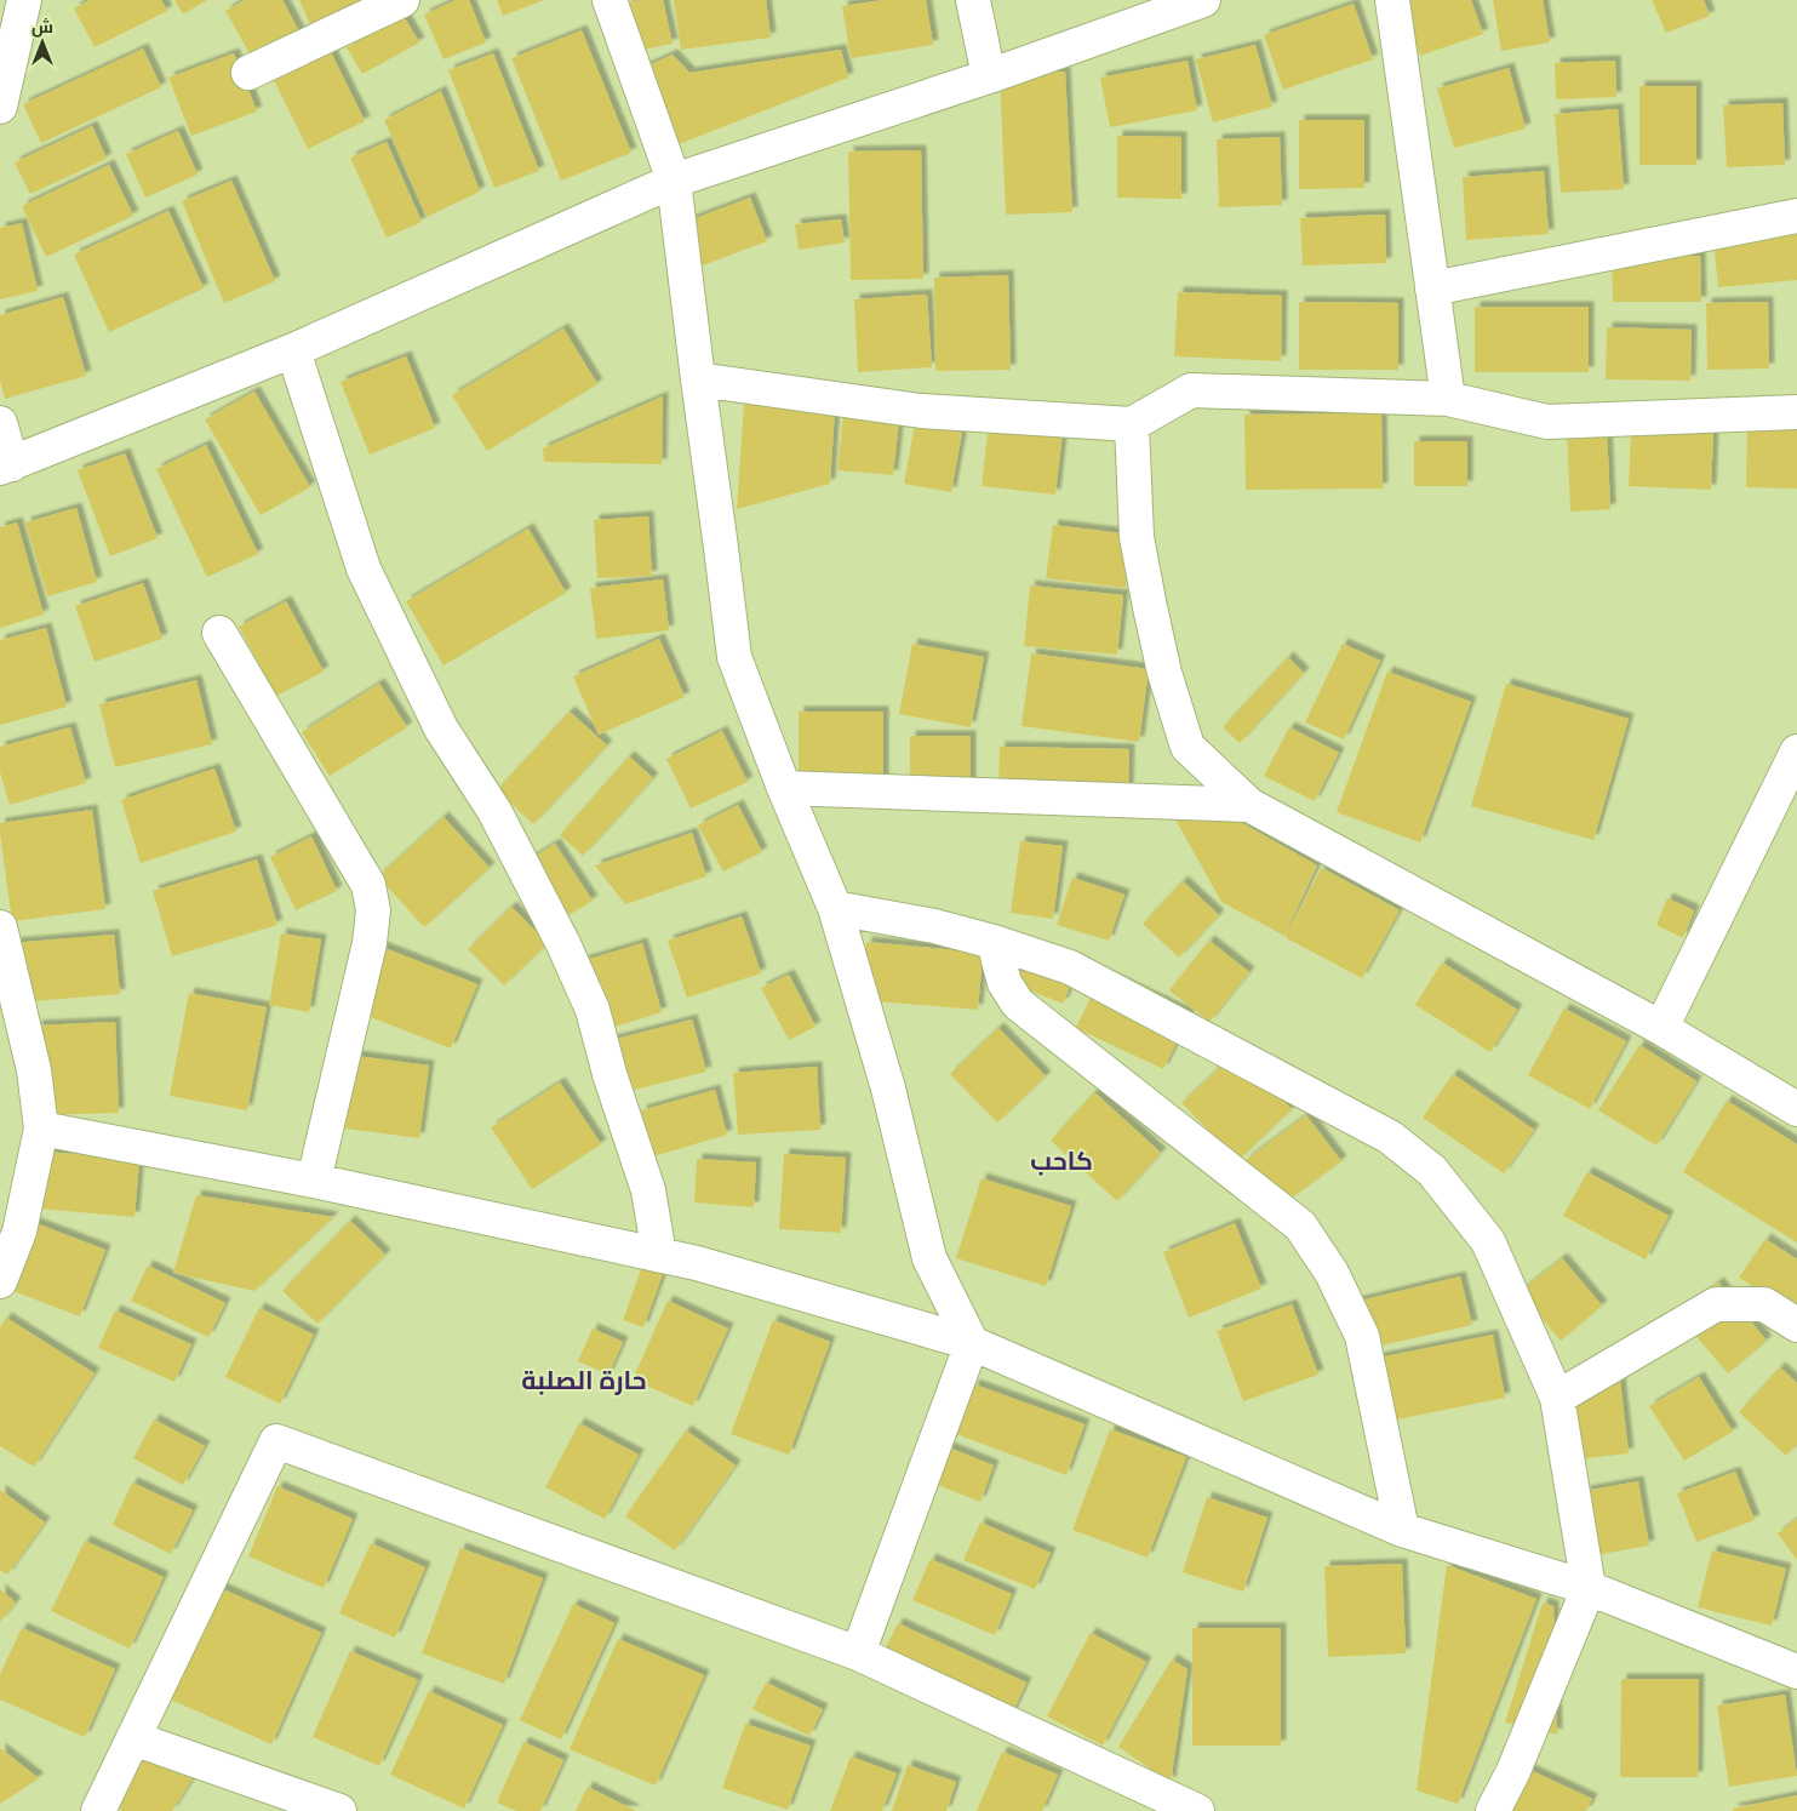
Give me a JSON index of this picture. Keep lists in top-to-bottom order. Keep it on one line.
{"districts":["كاحب","حارة الصلبة"],"north":"top"}
